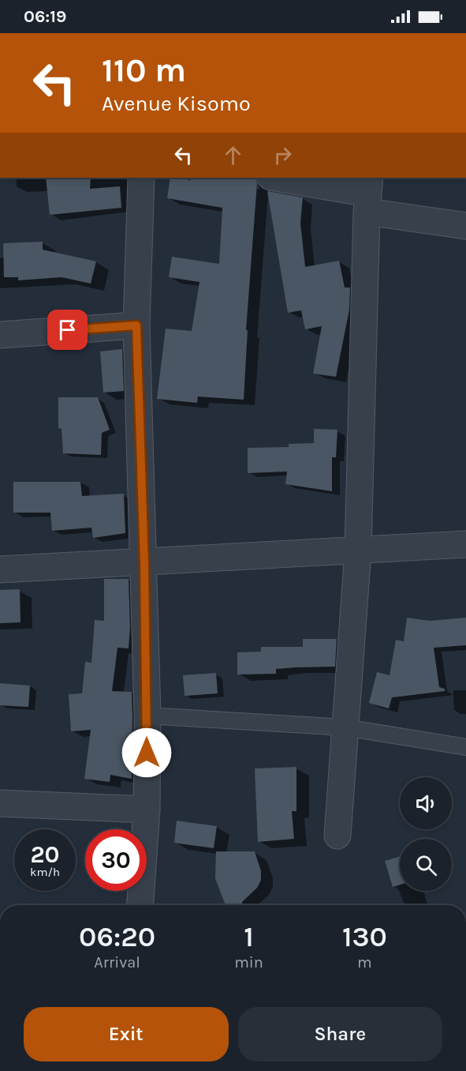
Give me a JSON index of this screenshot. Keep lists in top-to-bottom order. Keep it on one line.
{"page":{"status":"06:19","turn":["110 m","Avenue Kisomo"],"speed":"20 km/h","limit":"30","eta":["06:20","Arrival","1","min","130","m"],"buttons":["Exit","Share"]}}
